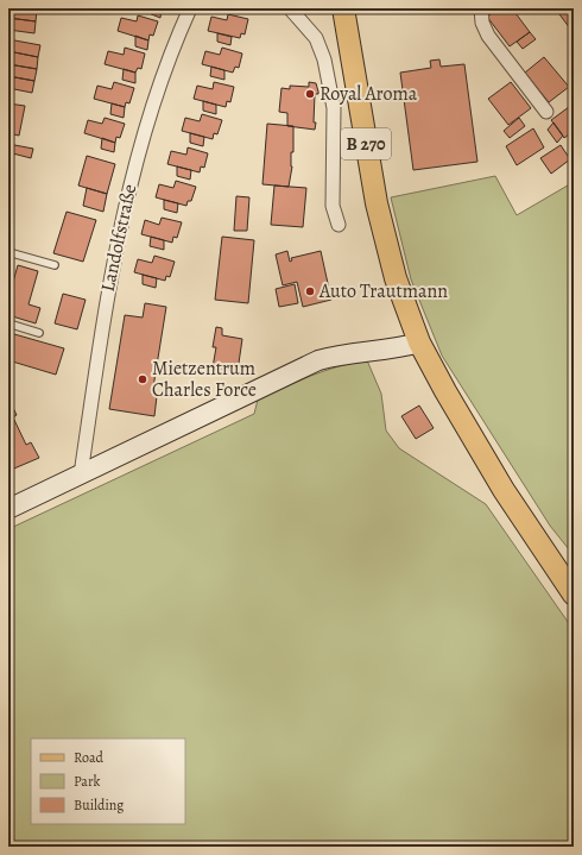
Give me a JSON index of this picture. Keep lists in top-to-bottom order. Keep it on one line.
{"streets":{"main road":["B 270"],"street":["Landolfstraße"]},"places":["Royal Aroma","Auto Trautmann","Mietzentrum Charles Force"],"legend":["Road","Park","Building"]}
